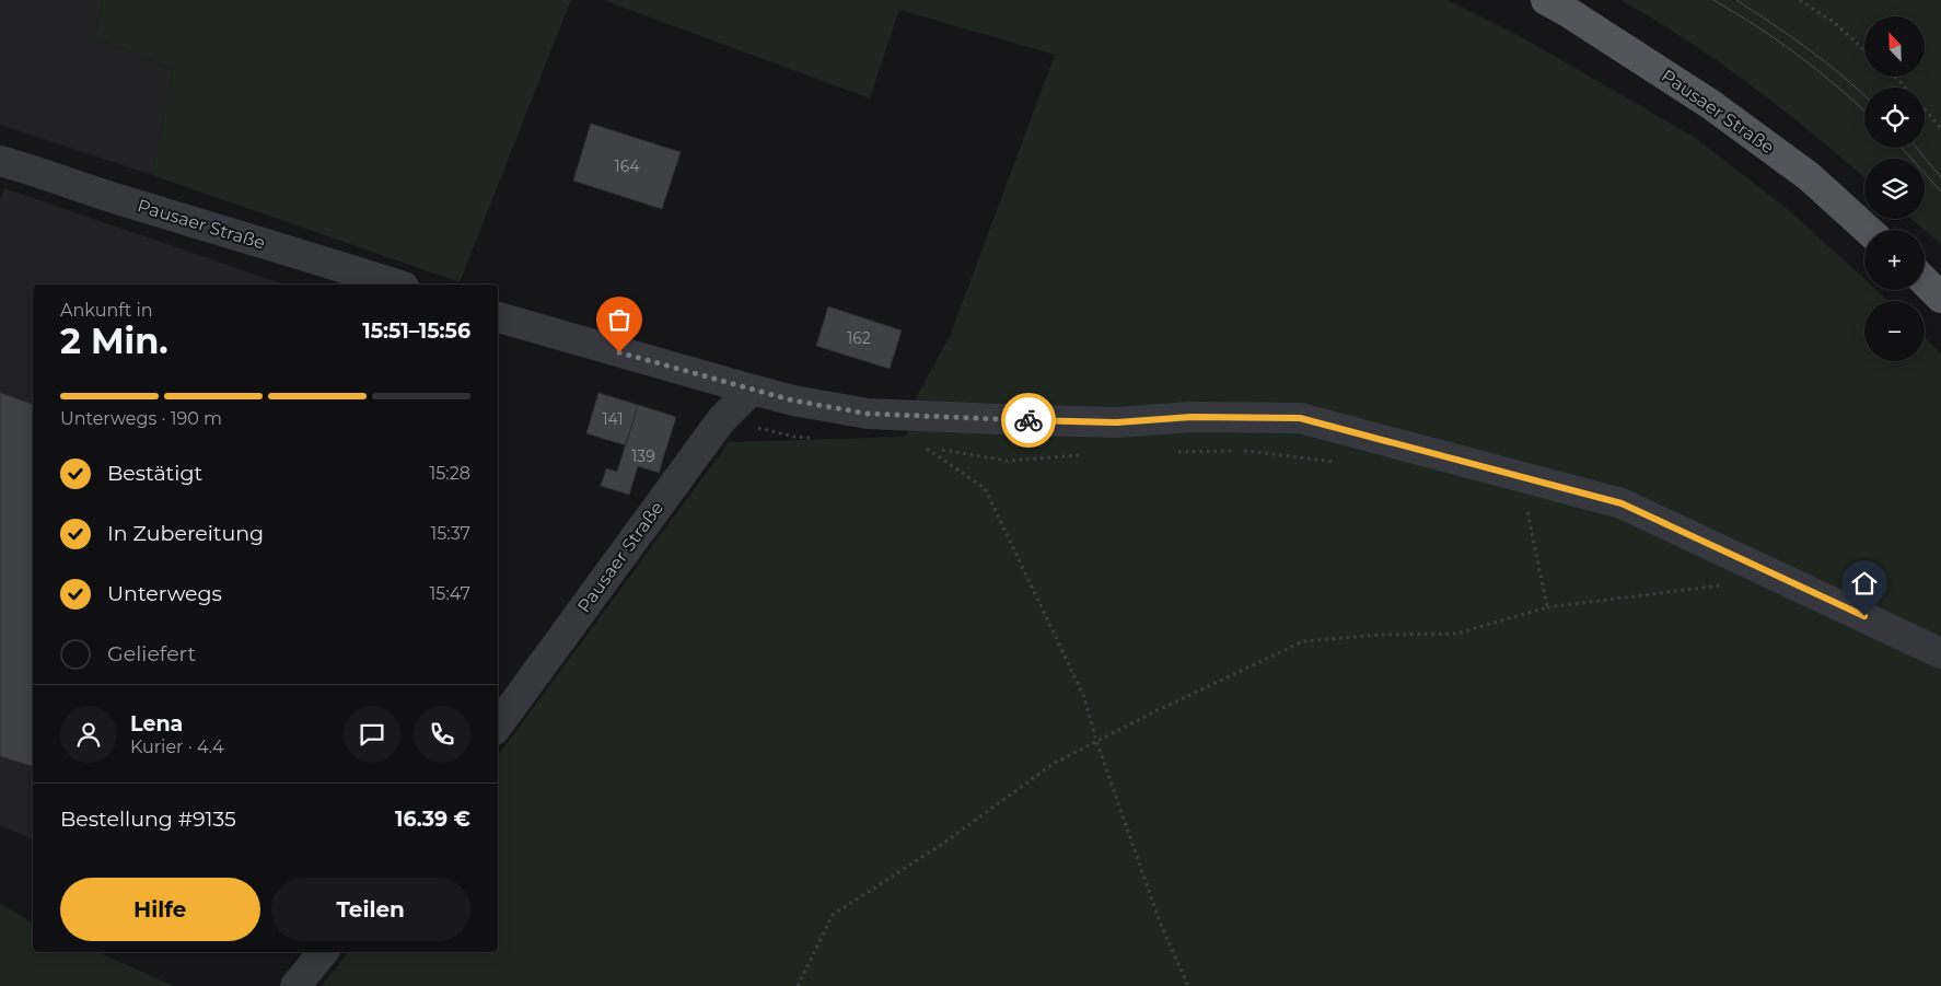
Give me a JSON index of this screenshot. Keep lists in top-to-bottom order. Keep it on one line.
{"streets":{"main road":["Pausaer Straße"]},"house_numbers":["164","162","141","139"],"north":"top left","page":{"map_buttons":["+","−"],"heading":["2 Min.","Ankunft in","15:51–15:56"],"panel":["Lena","Kurier · 4.4","Bestellung #9135","16.39 €"],"bar":"Unterwegs · 190 m","list":[["Bestätigt","15:28"],["In Zubereitung","15:37"],["Unterwegs","15:47"],"Geliefert"],"buttons":["Hilfe","Teilen"]}}
